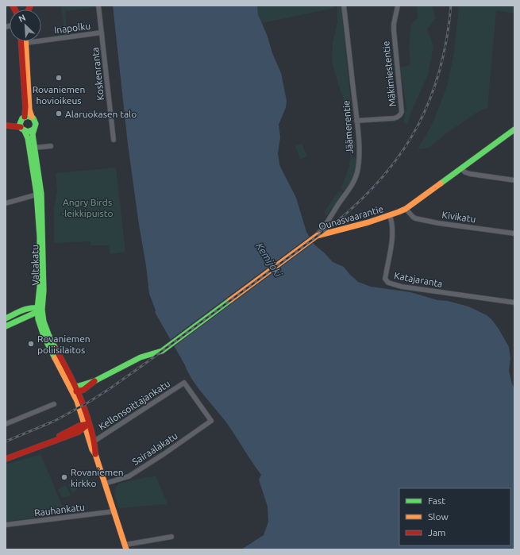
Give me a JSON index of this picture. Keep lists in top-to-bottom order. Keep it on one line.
{"streets":{"street":["Inapolku","Koskenranta","Mäkimiestentie","Jäämerentie","Kivikatu","Ounasvaarantie","Valtakatu","Katajaranta","Kellonsoittajankatu","Sairaalakatu","Rauhankatu"]},"crossings":[["Inapolku","Koskenranta"],["Mäkimiestentie","Jäämerentie"],["Jäämerentie","Ounasvaarantie"],["Kivikatu","Ounasvaarantie"],["Ounasvaarantie","Valtakatu"],["Ounasvaarantie","Katajaranta"],["Kellonsoittajankatu","Sairaalakatu"]],"water":["Kemijoki"],"parks":["Angry Birds -leikkipuisto"],"places":["Rovaniemen hovioikeus","Alaruokasen talo","Rovaniemen poliisilaitos","Rovaniemen kirkko"],"legend":["Fast","Slow","Jam"],"north":"top left"}
